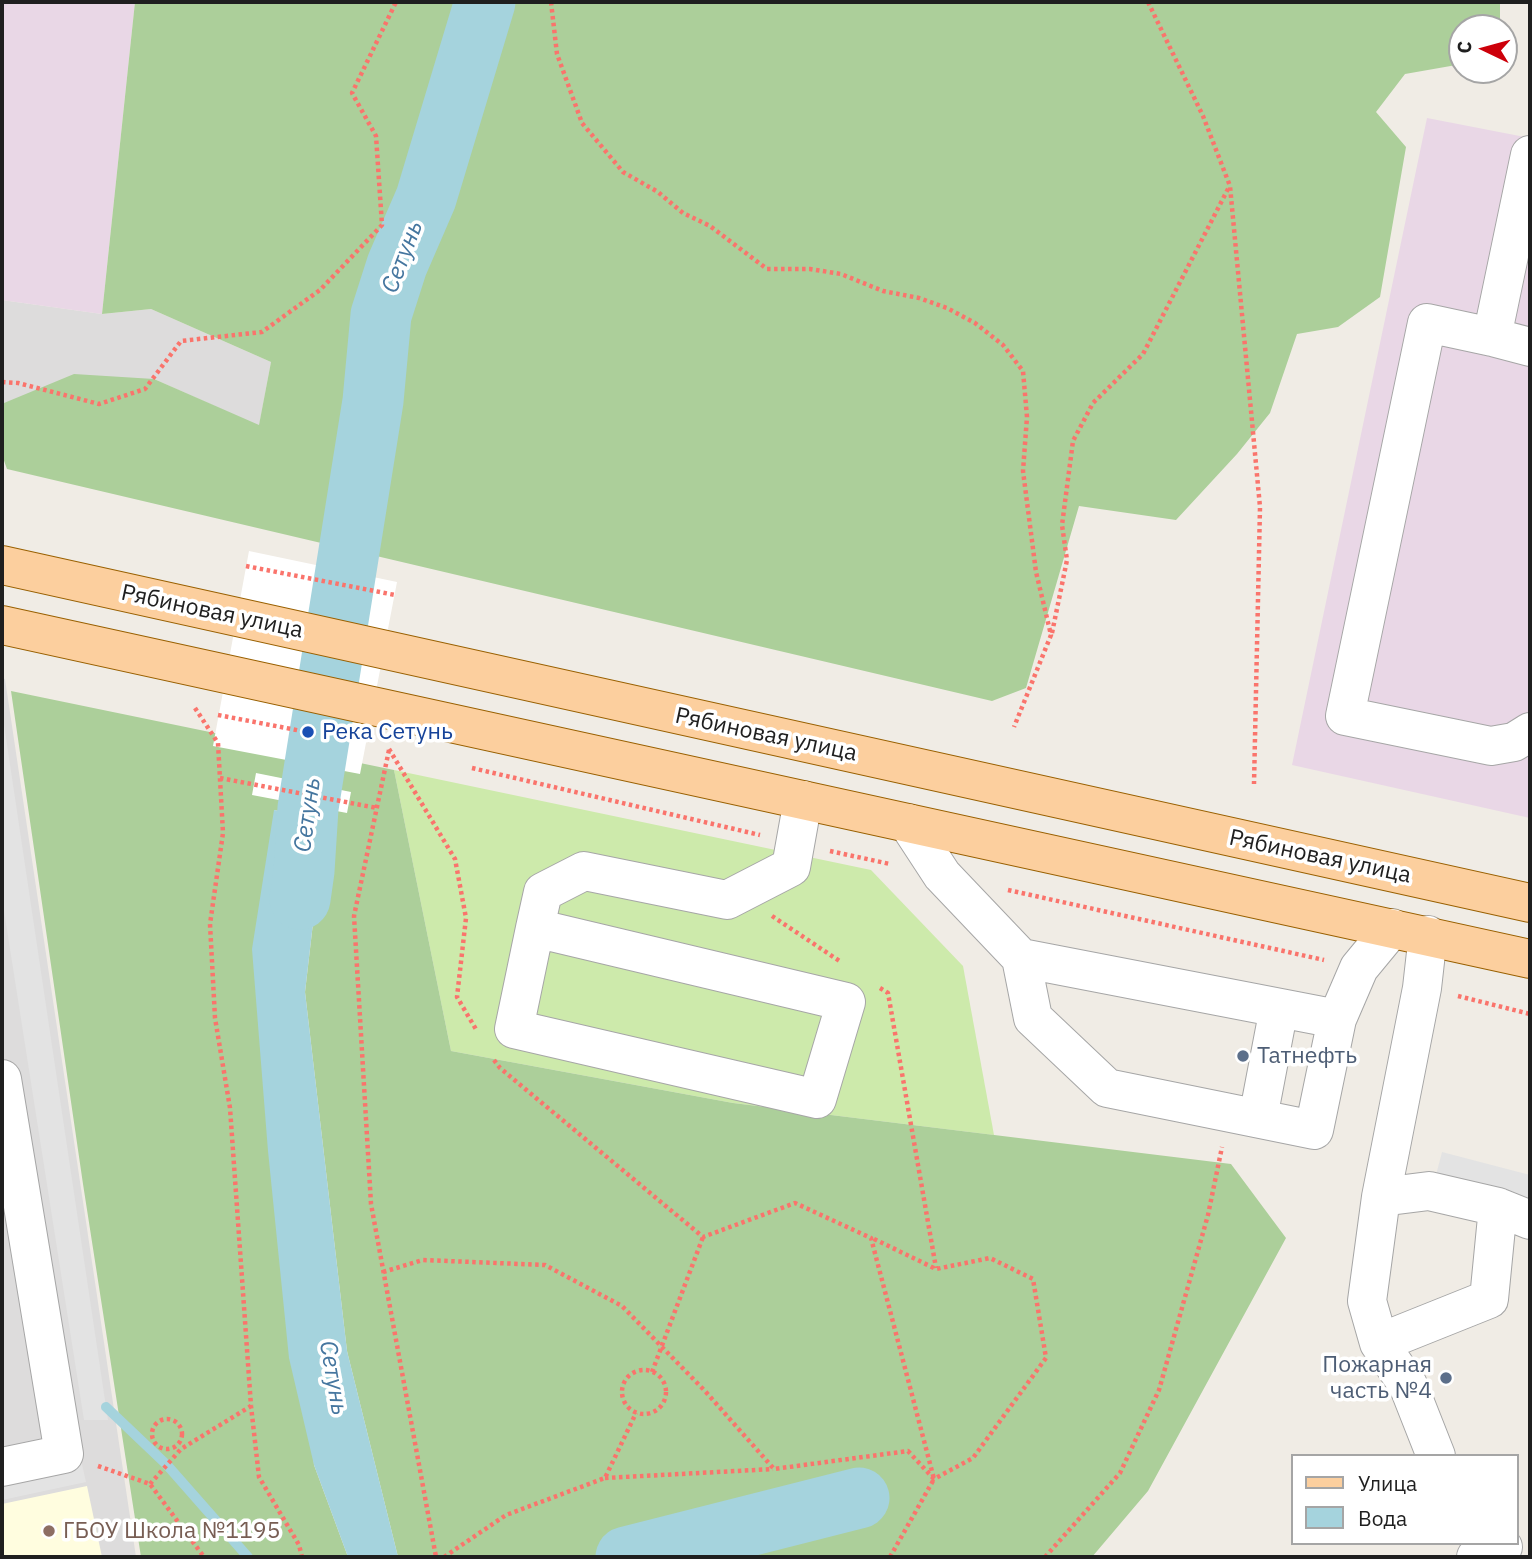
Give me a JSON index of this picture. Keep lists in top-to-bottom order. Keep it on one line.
{"streets":{"main road":["Рябиновая улица"]},"water":["Сетунь"],"places":["Река Сетунь","Татнефть","Пожарная часть №4","ГБОУ Школа №1195"],"legend":["Улица","Вода"],"north":"left"}
